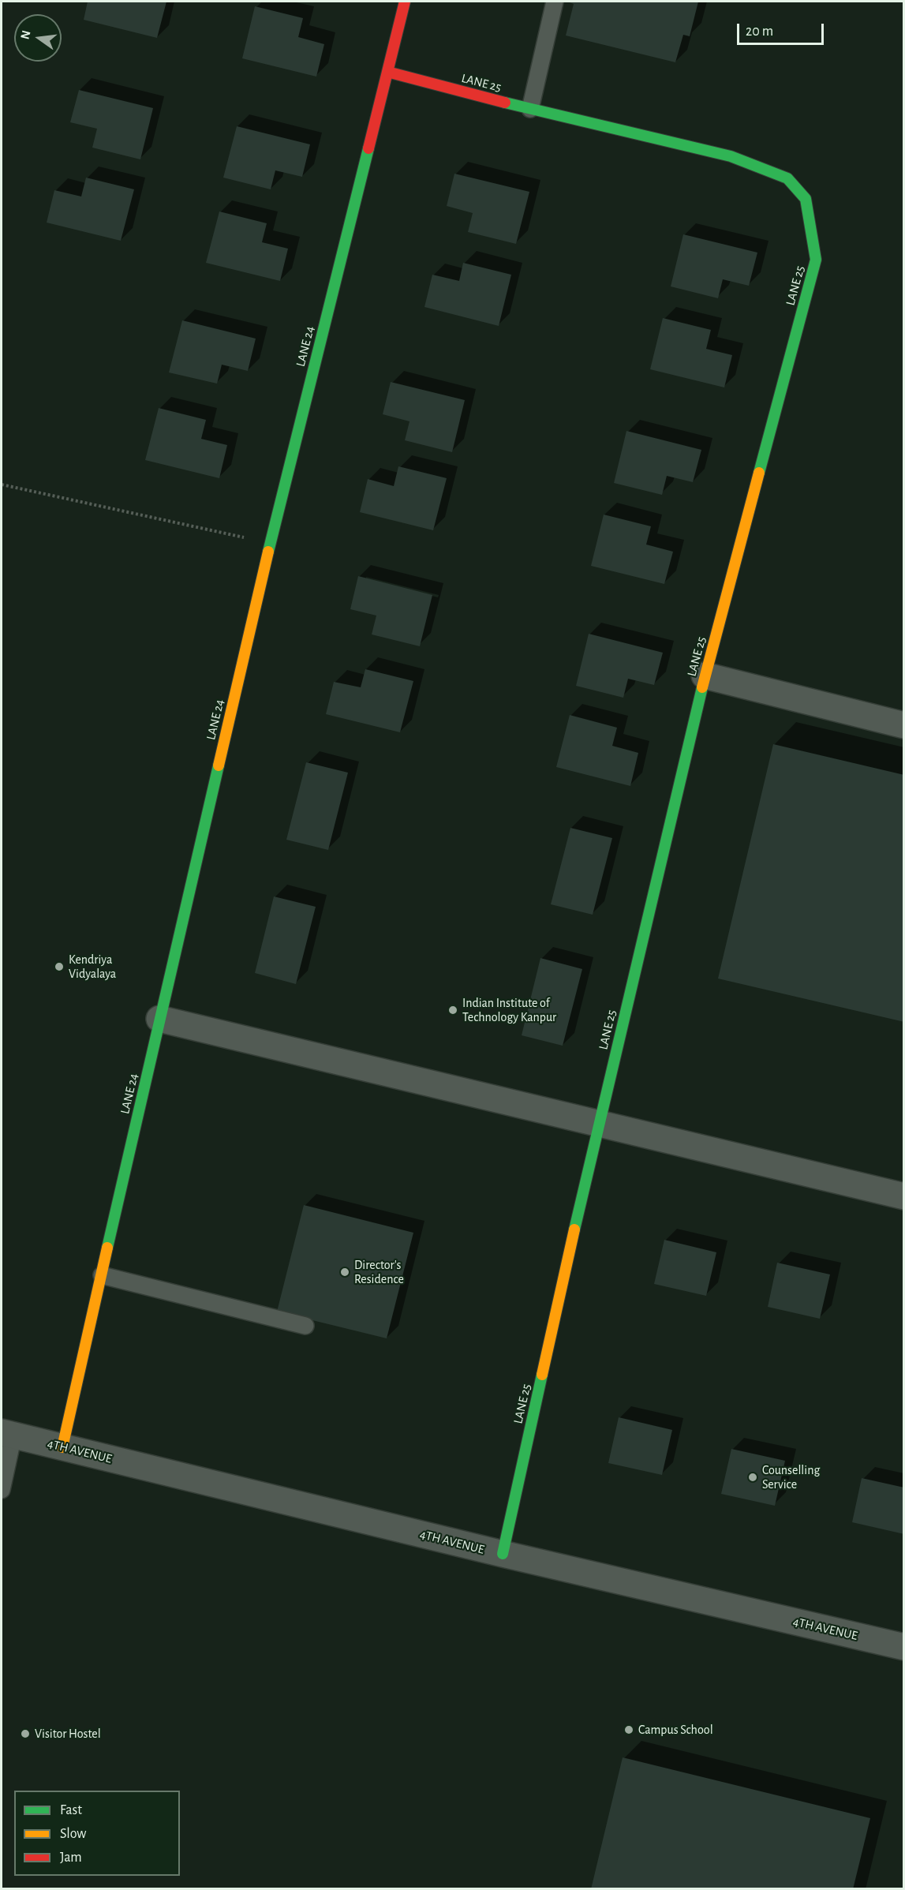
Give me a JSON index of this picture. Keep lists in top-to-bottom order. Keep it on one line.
{"streets":{"street":["LANE 25","LANE 24","4TH AVENUE"]},"crossings":[["LANE 25","LANE 24"],["LANE 25","4TH AVENUE"],["LANE 24","4TH AVENUE"]],"places":["Kendriya Vidyalaya","Indian Institute of Technology Kanpur","Director's Residence","Counselling Service","Campus School","Visitor Hostel"],"legend":["Fast","Slow","Jam"],"scale_bar":"20 m","north":"left"}
